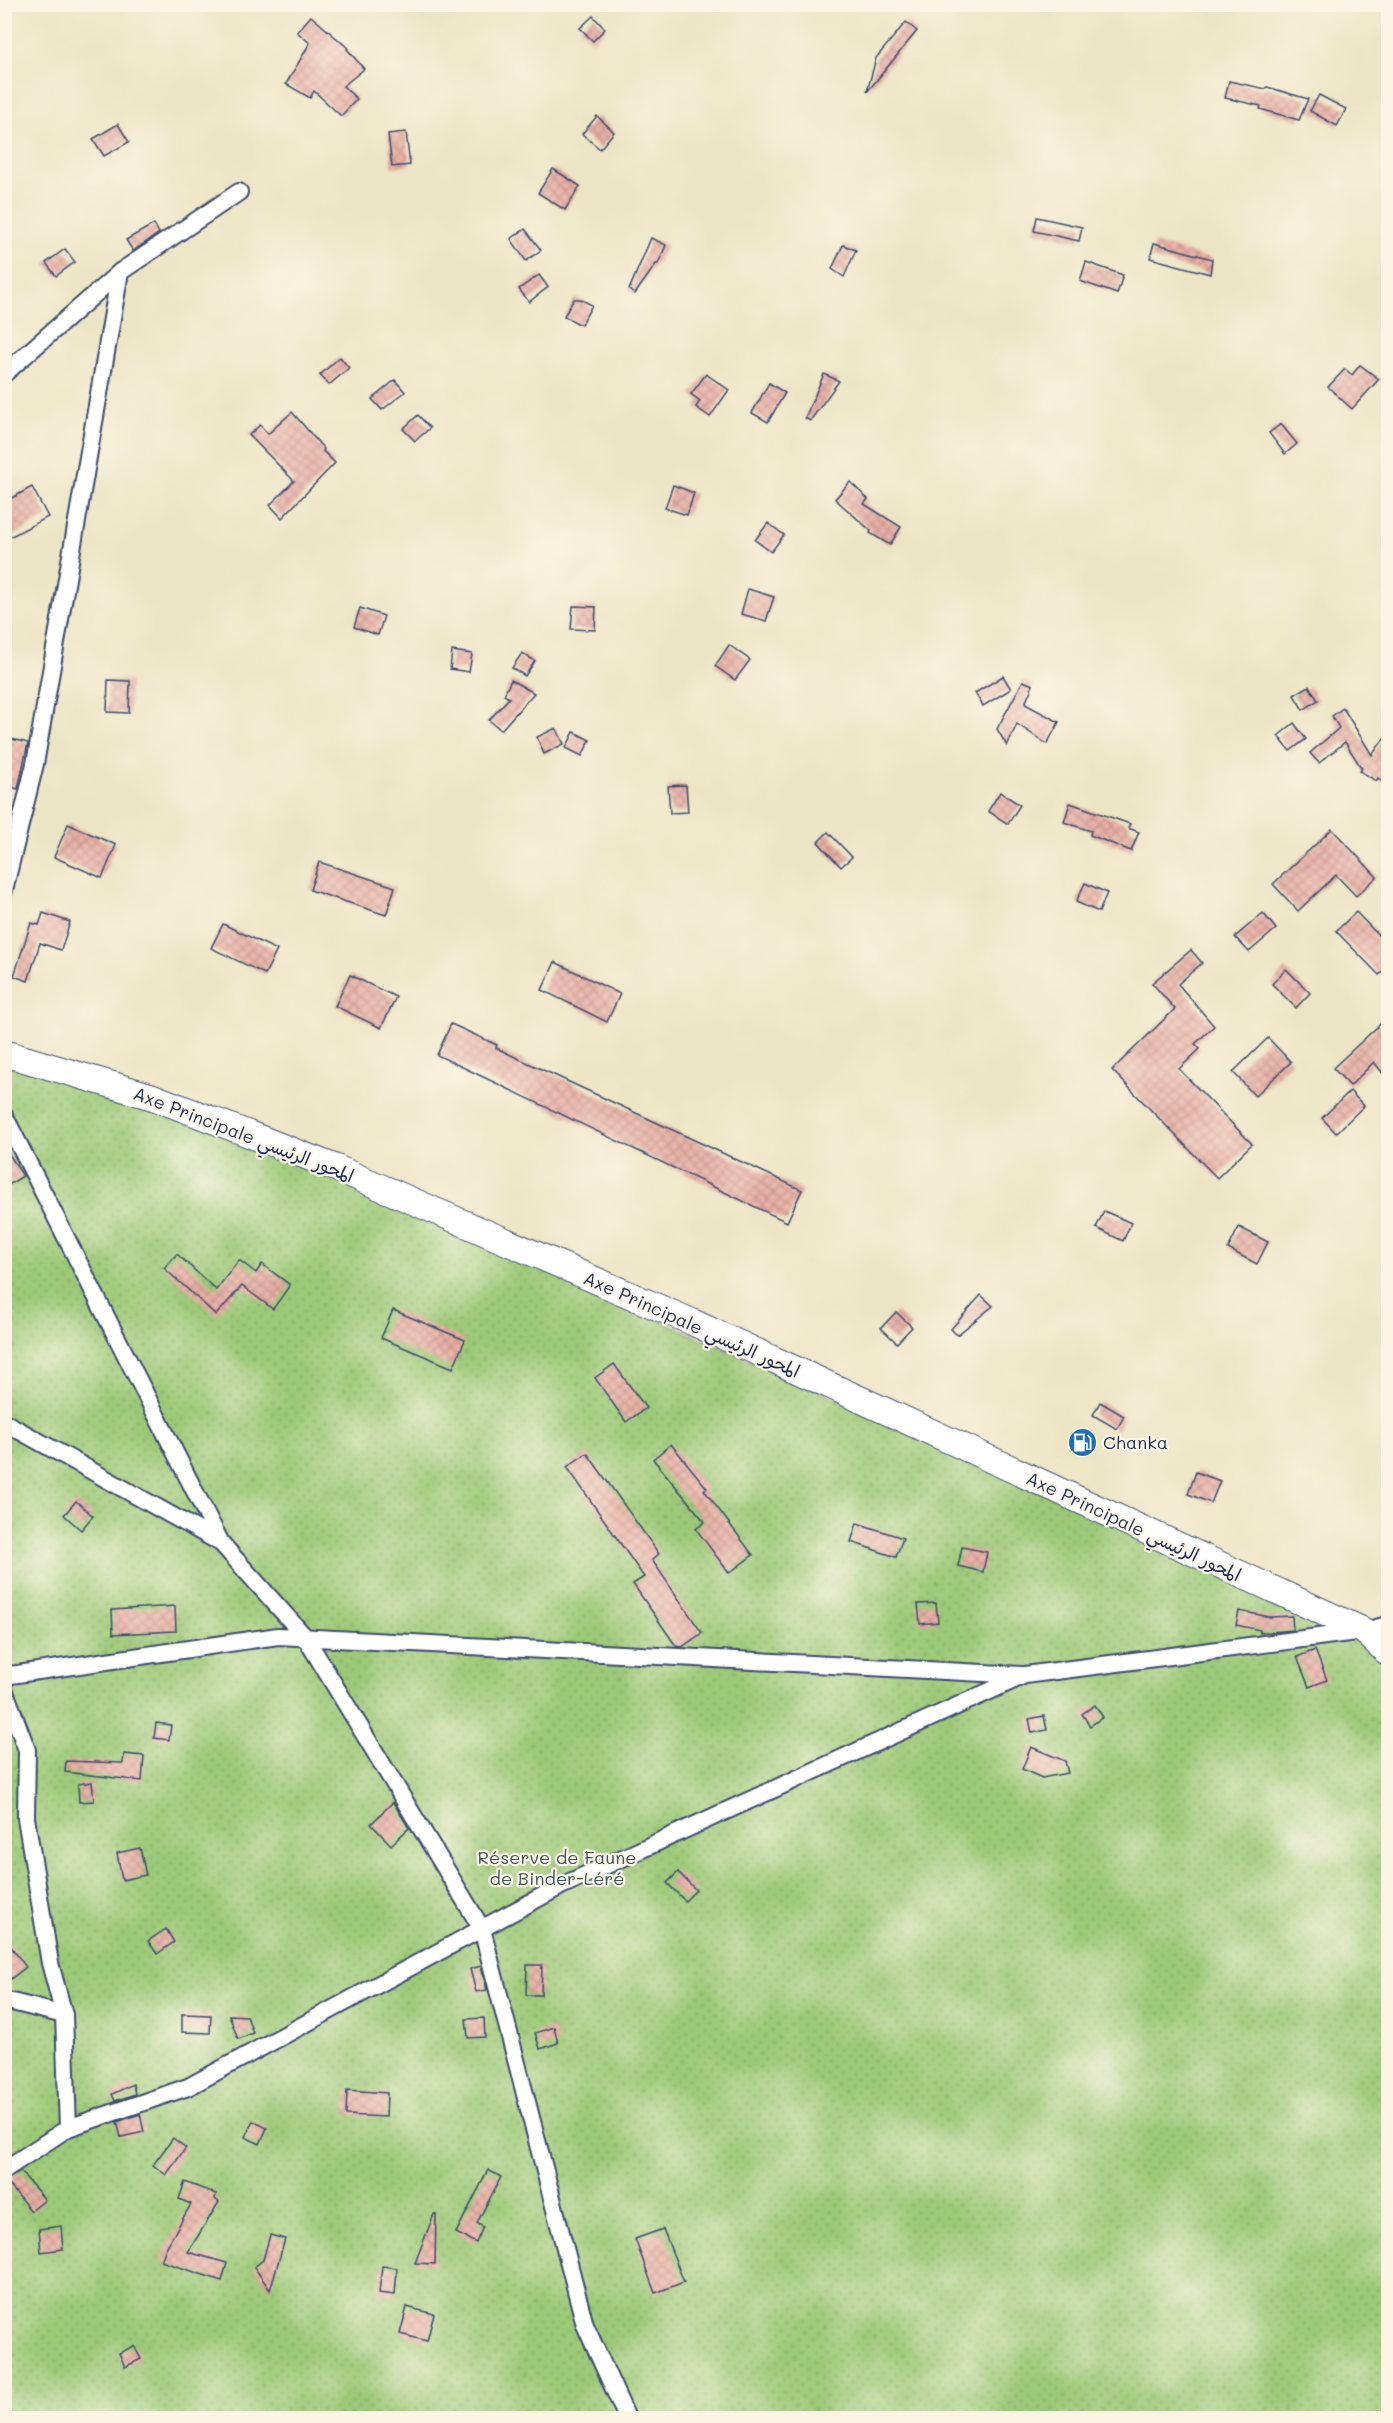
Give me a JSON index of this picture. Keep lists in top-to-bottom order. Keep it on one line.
{"streets":{"main road":["Axe Principale المحور الرئيسي"]},"parks":["Réserve de Faune de Binder-Léré"],"places":{"fuel station":["Chanka"]}}
